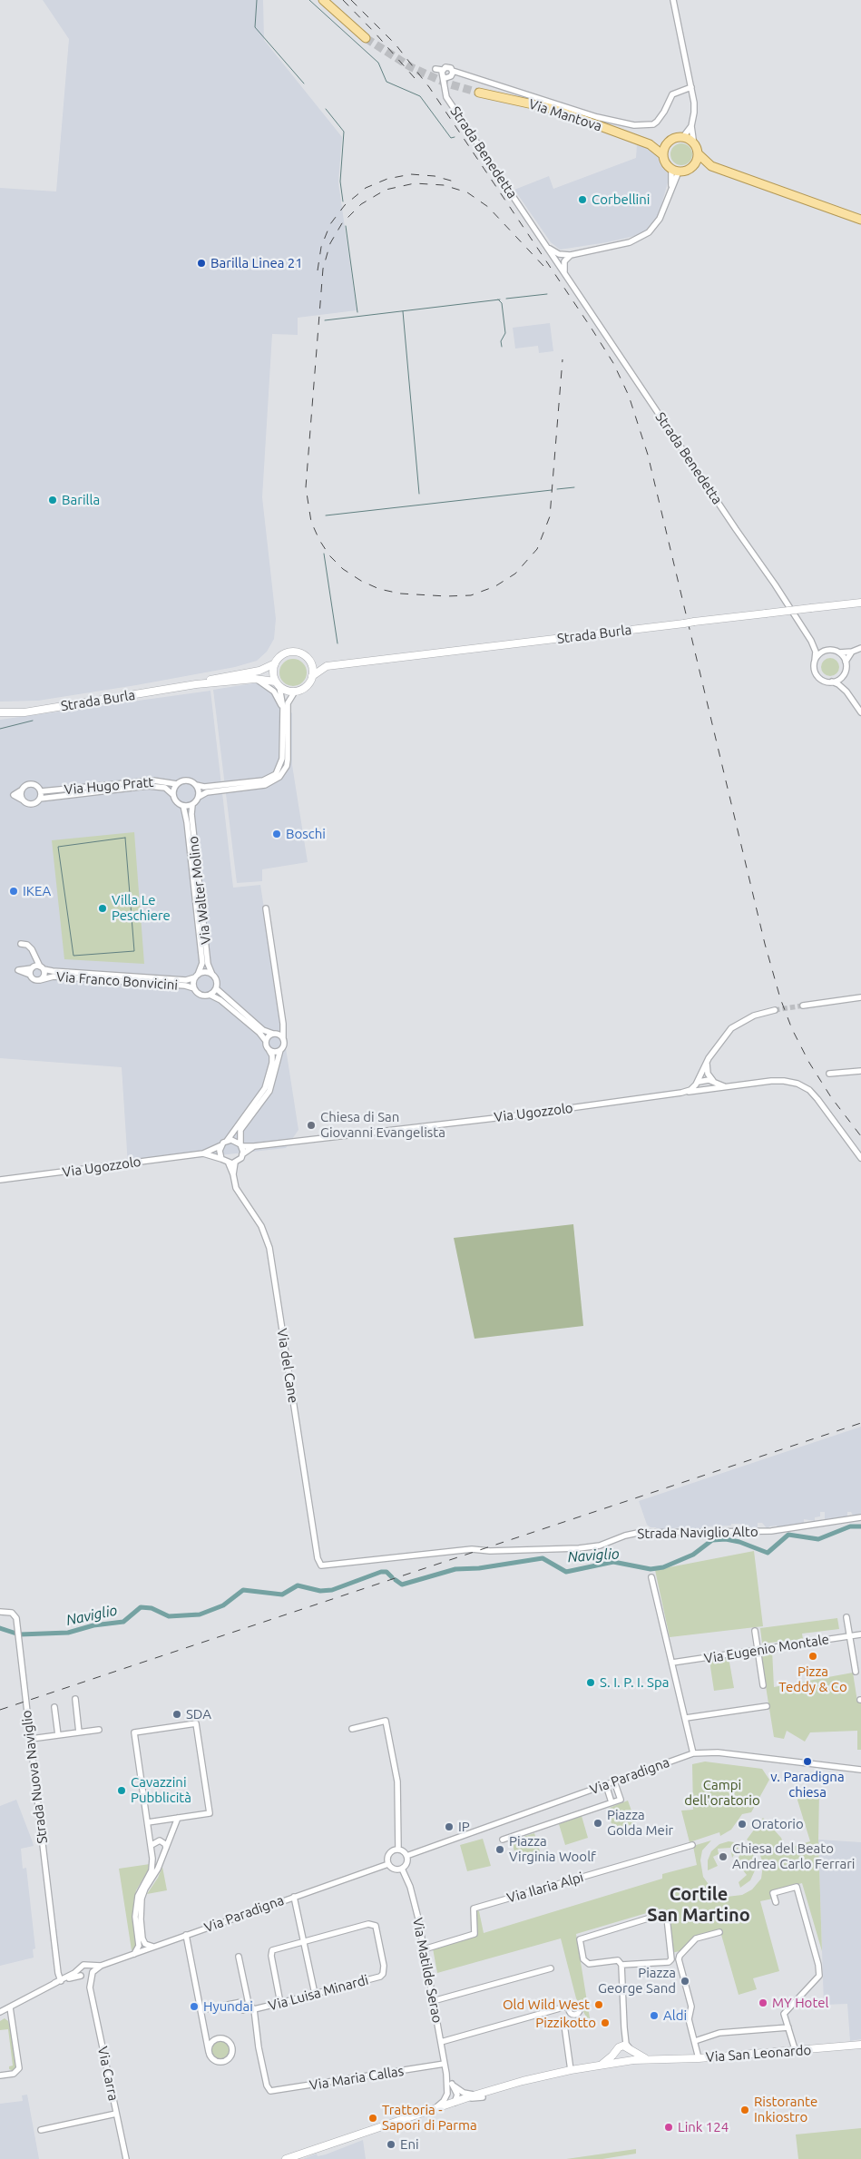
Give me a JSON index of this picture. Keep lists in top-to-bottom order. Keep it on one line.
{"streets":{"main road":["Via Mantova","Strada Burla","Via San Leonardo"],"street":["Strada Benedetta","Via Hugo Pratt","Via Walter Molino","Via Franco Bonvicini","Via Ugozzolo","Via del Cane","Strada Naviglio Alto","Via Eugenio Montale","Via Paradigna","Strada Nuova Naviglio","Via Ilaria Alpi","Via Matilde Serao","Via Luisa Minardi","Via Carra","Via Maria Callas"]},"crossings":[["Via Hugo Pratt","Via Walter Molino"],["Via Walter Molino","Via Franco Bonvicini"],["Via Ugozzolo","Via del Cane"],["Via del Cane","Strada Naviglio Alto"],["Via Paradigna","Via Matilde Serao"],["Via Paradigna","Via Carra"],["Via Ilaria Alpi","Via Matilde Serao"],["Via Matilde Serao","Via Maria Callas"],["Via Luisa Minardi","Via Maria Callas"]],"districts":["Cortile San Martino"],"water":["Naviglio"],"parks":["Campi dell'oratorio"],"places":["Corbellini","Barilla Linea 21","Barilla","Boschi","IKEA","Villa Le Peschiere","Chiesa di San Giovanni Evangelista","Pizza Teddy & Co","S. I. P. I. Spa","SDA","v. Paradigna chiesa","Cavazzini Pubblicità","Piazza Golda Meir","Oratorio","IP","Piazza Virginia Woolf","Chiesa del Beato Andrea Carlo Ferrari","Piazza George Sand","MY Hotel","Old Wild West","Hyundai","Aldi","Pizzikotto","Ristorante Inkiostro","Trattoria - Sapori di Parma","Link 124","Eni"]}
